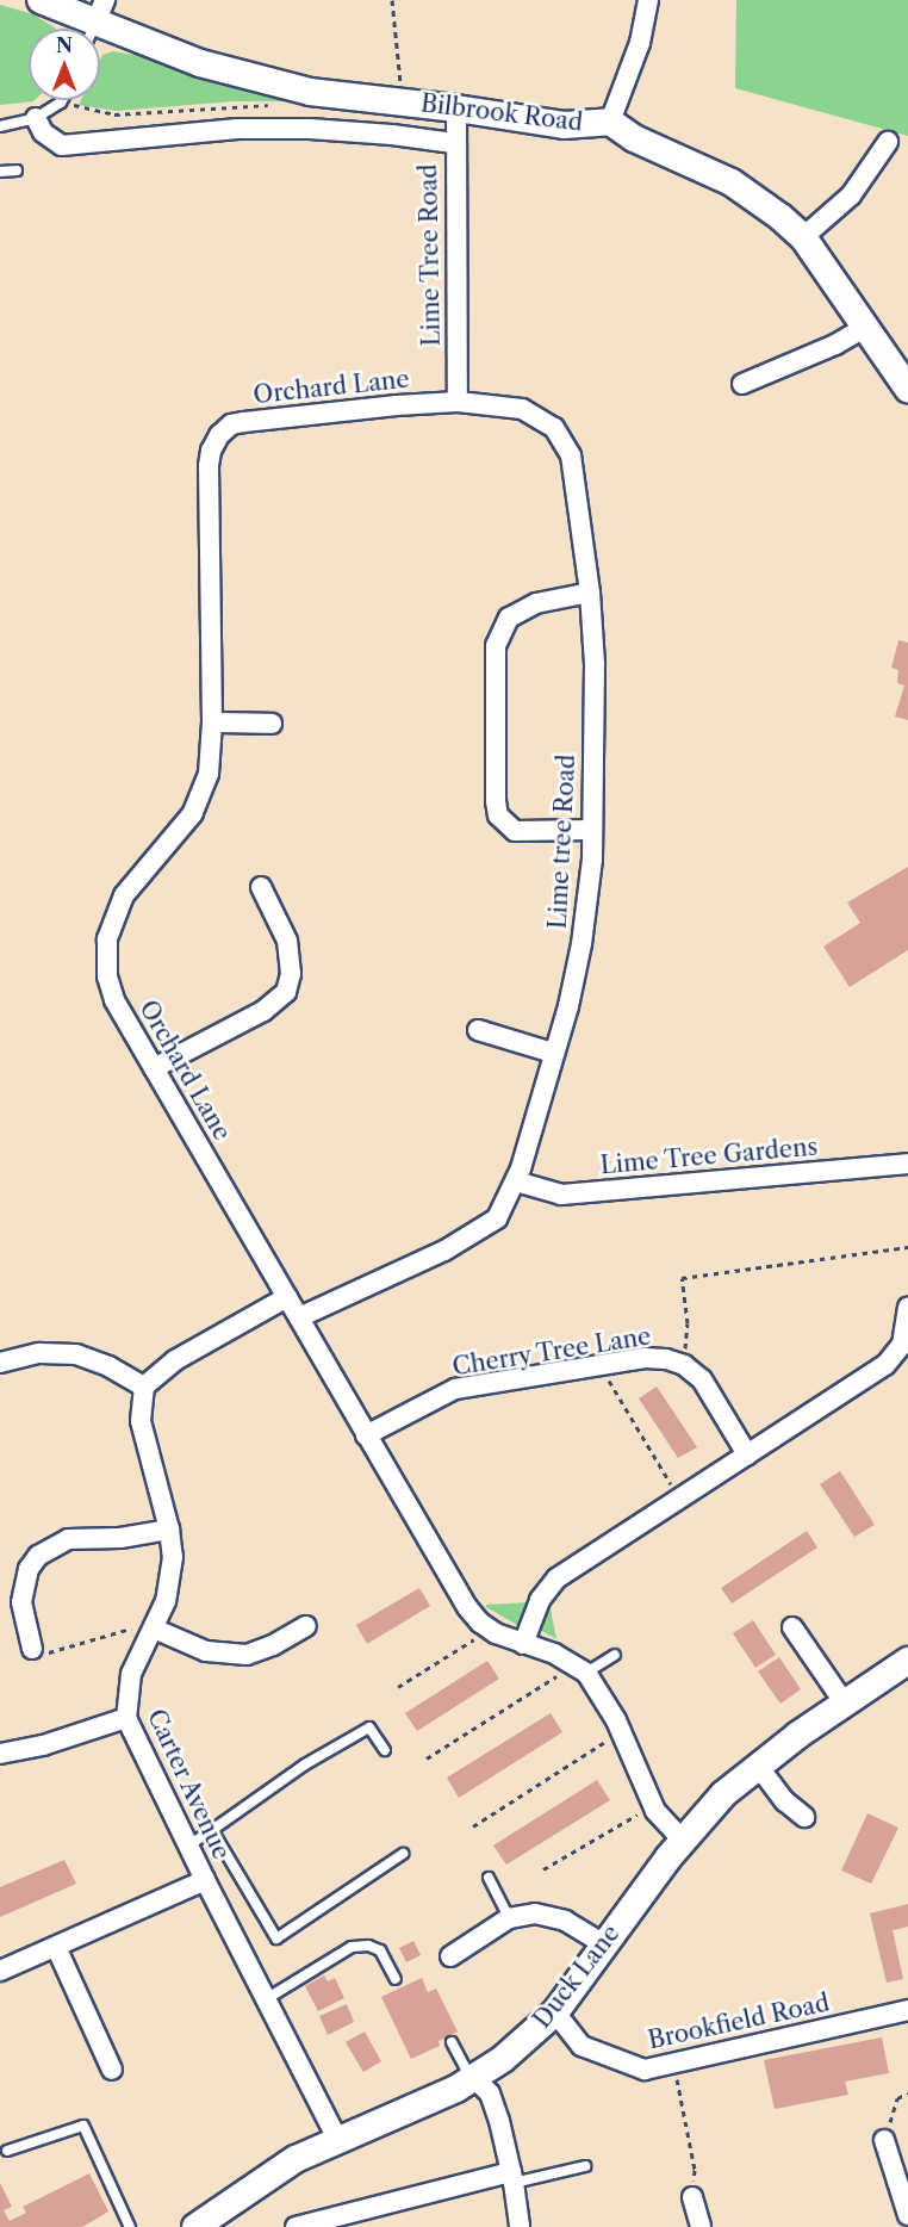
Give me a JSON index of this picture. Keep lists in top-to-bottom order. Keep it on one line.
{"streets":{"street":["Bilbrook Road","Lime Tree Road","Orchard Lane","Lime tree Road","Lime Tree Gardens","Cherry Tree Lane","Carter Avenue","Duck Lane","Brookfield Road"]},"crossings":[["Bilbrook Road","Lime Tree Road"],["Lime Tree Road","Orchard Lane"],["Lime Tree Road","Lime tree Road"],["Orchard Lane","Lime tree Road"],["Orchard Lane","Cherry Tree Lane"],["Orchard Lane","Duck Lane"],["Lime tree Road","Lime Tree Gardens"],["Carter Avenue","Duck Lane"],["Duck Lane","Brookfield Road"]],"north":"top"}
